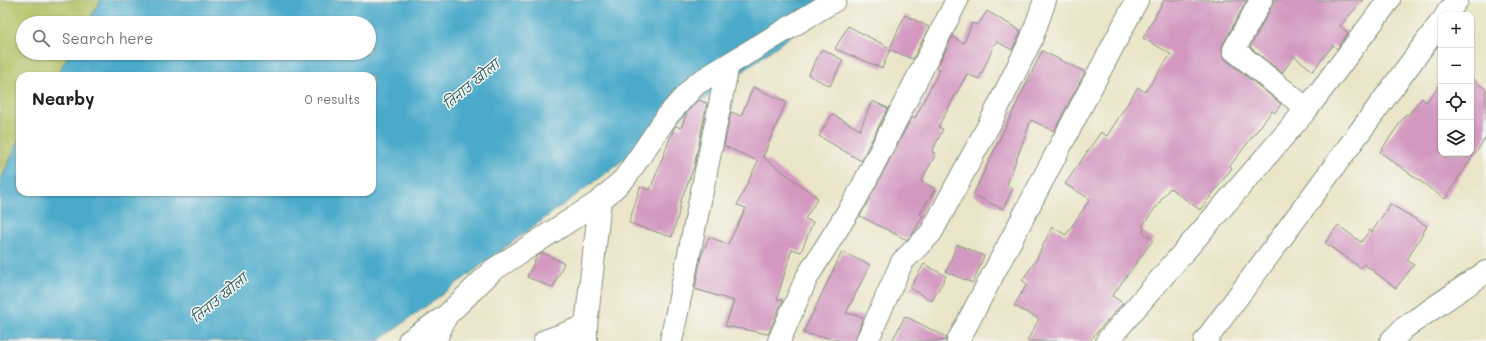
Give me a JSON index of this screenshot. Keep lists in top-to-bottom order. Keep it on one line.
{"water":["तिनाउ खोला"],"page":{"map_buttons":["+","−"],"search":"Search here","heading":["Nearby","0 results"]}}
